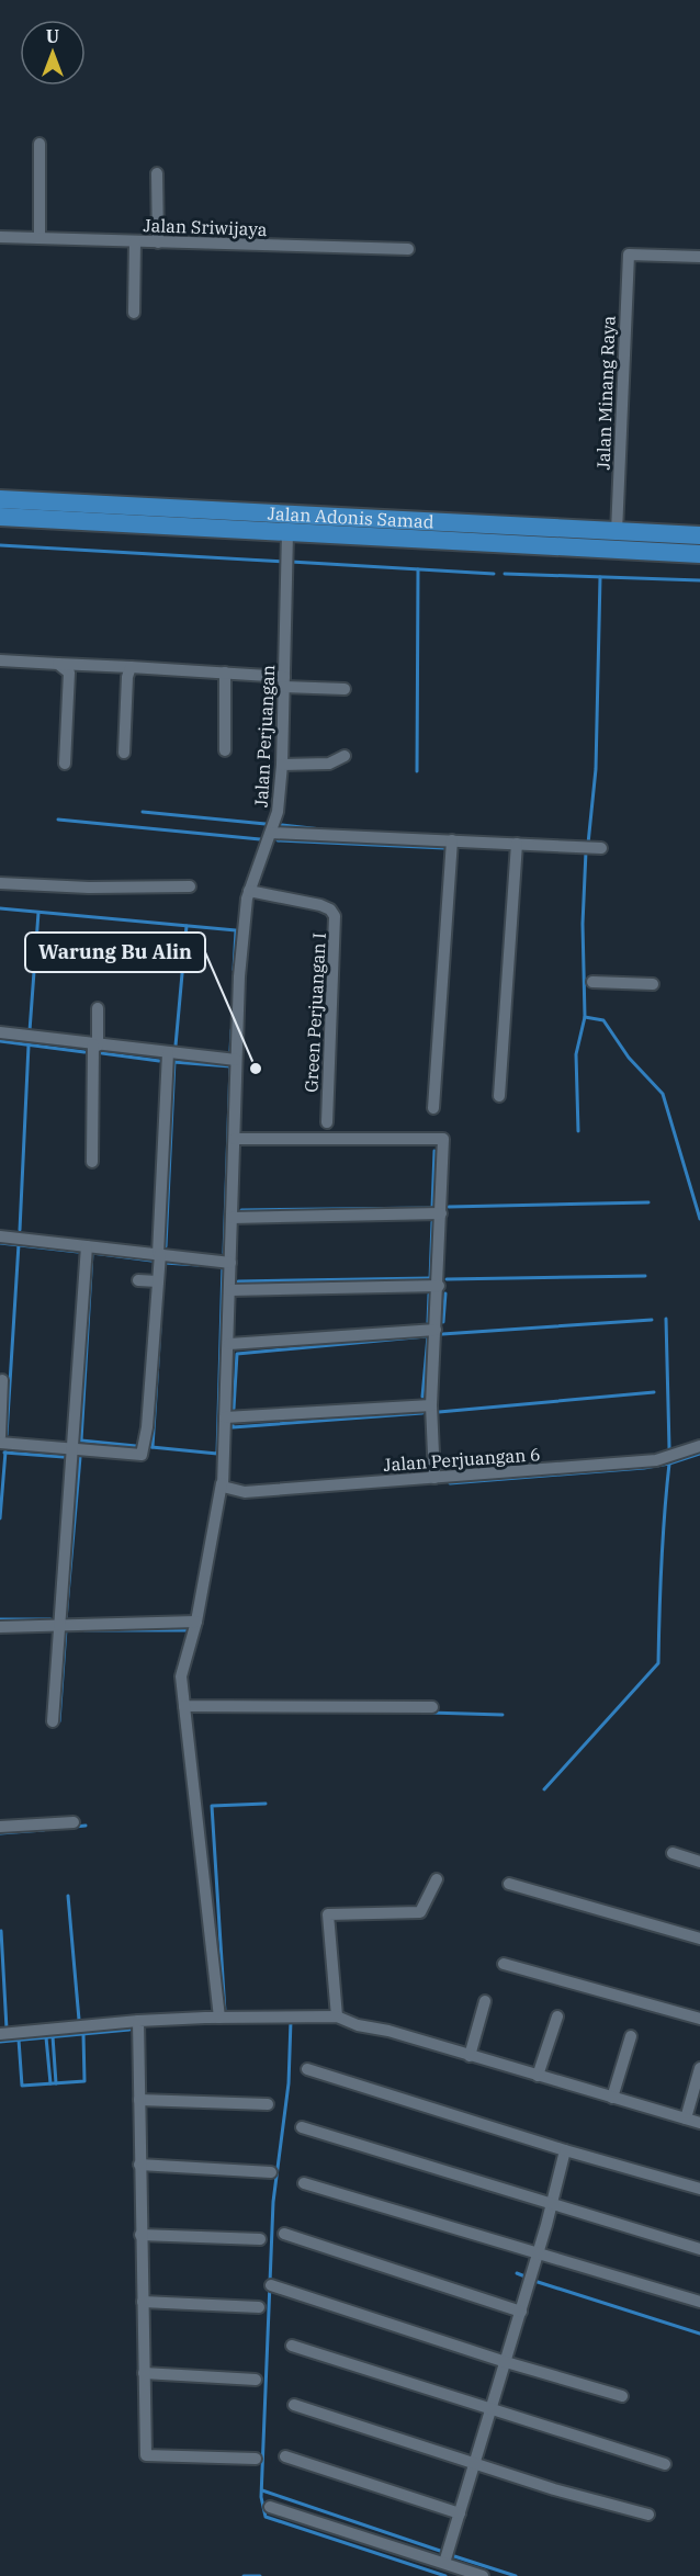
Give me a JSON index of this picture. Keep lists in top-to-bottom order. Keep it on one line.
{"streets":{"highway":["Jalan Adonis Samad"],"street":["Jalan Sriwijaya","Jalan Minang Raya","Jalan Perjuangan","Green Perjuangan I","Jalan Perjuangan 6"]},"crossings":[["Jalan Minang Raya","Jalan Adonis Samad"],["Jalan Perjuangan","Green Perjuangan I"],["Jalan Perjuangan","Jalan Perjuangan 6"]],"places":["Warung Bu Alin"],"north":"top"}
